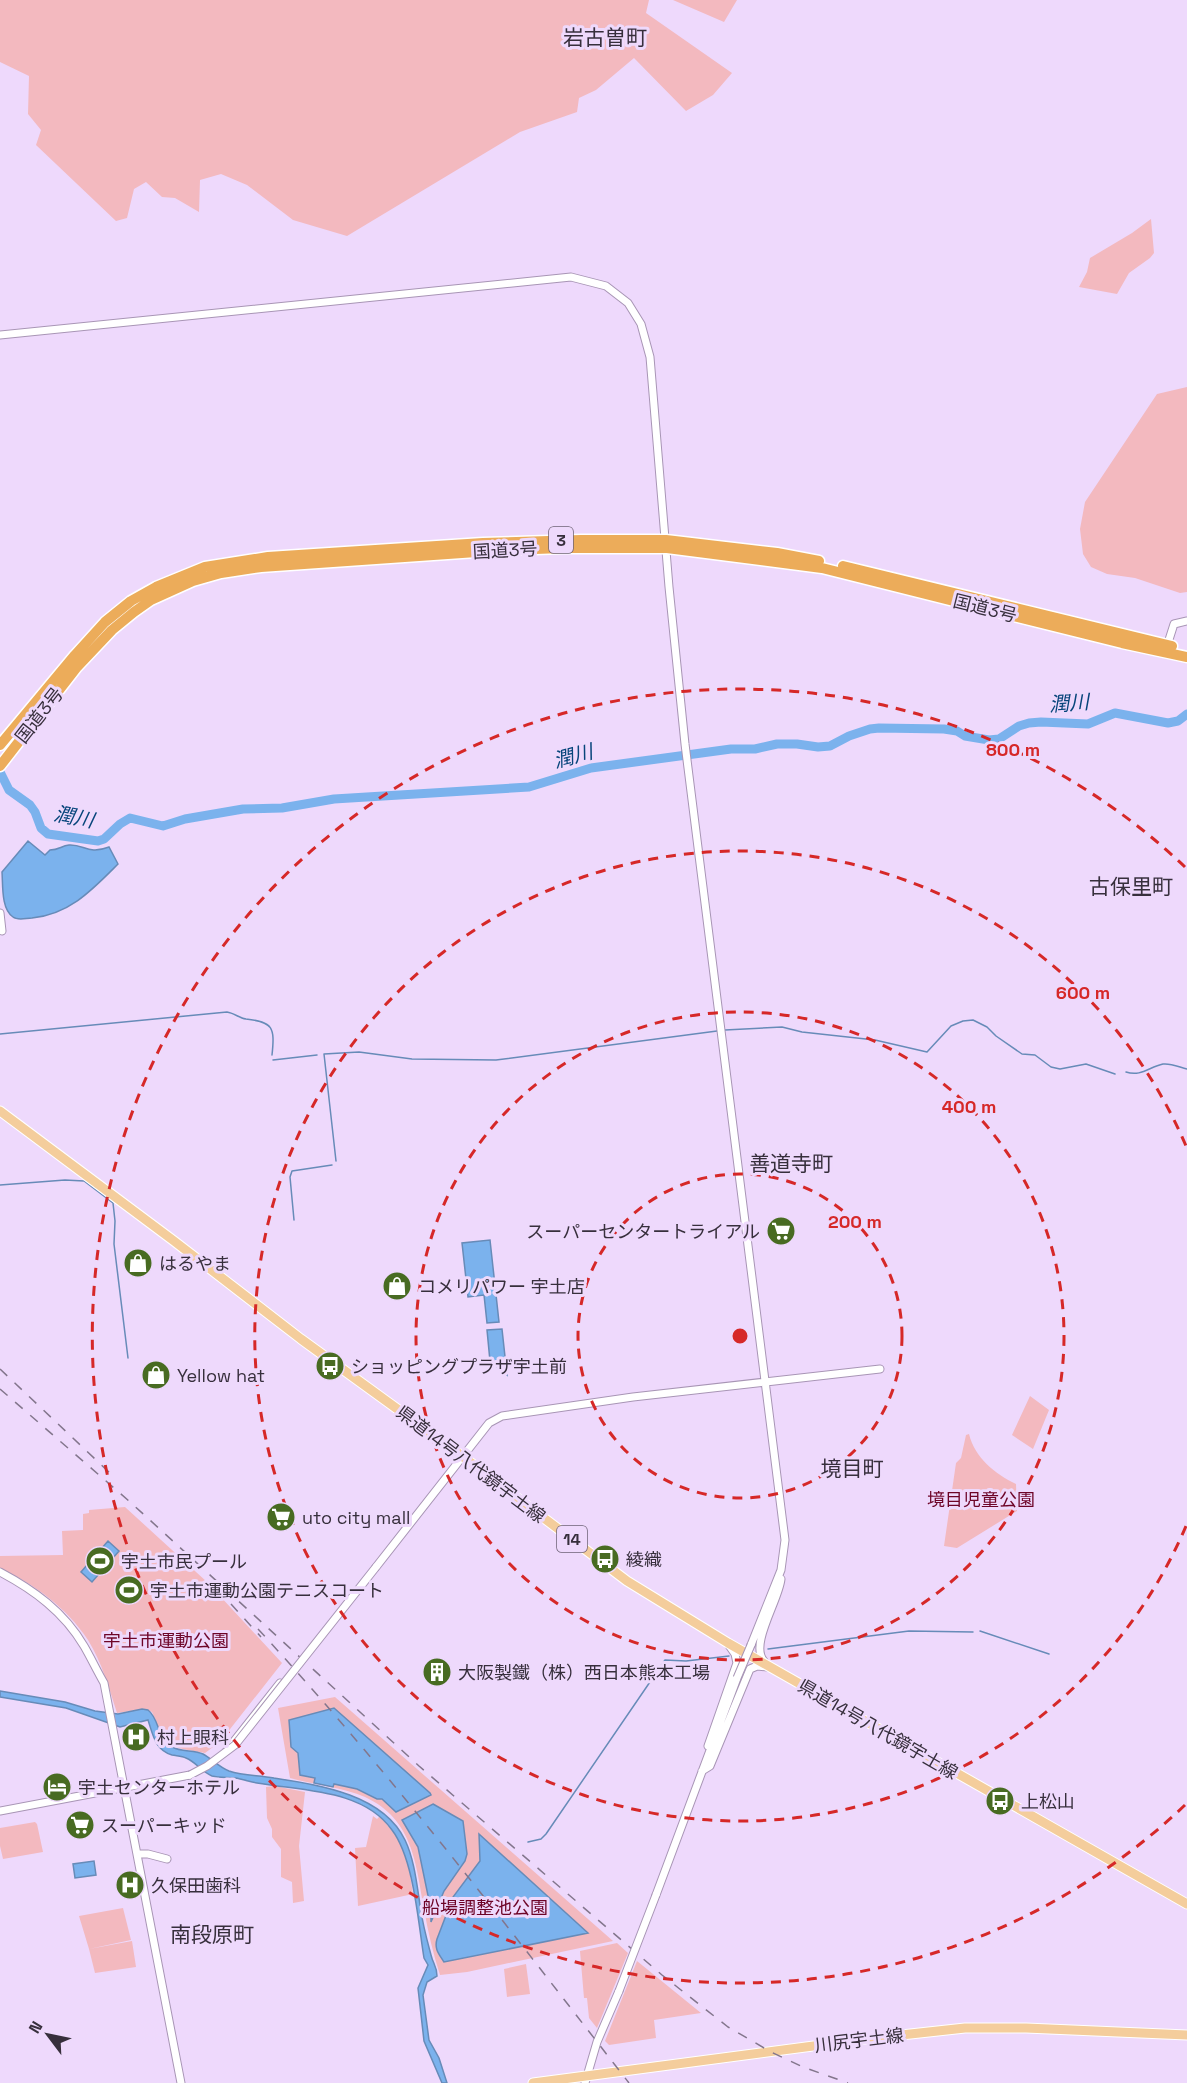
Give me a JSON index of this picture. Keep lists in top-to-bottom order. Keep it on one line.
{"streets":{"highway":["3","国道3号"],"main road":["県道14号八代鏡宇土線","14","川尻宇土線"]},"districts":["岩古曽町","古保里町","善道寺町","境目町","南段原町"],"water":["潤川"],"parks":["境目児童公園","宇土市運動公園","船場調整池公園"],"places":{"supermarket":["スーパーセンタートライアル","uto city mall","スーパーキッド"],"shop":["はるやま","コメリパワー 宇土店","Yellow hat"],"bus stop":["ショッピングプラザ宇土前","綾織","上松山"],"sports":["宇土市民プール","宇土市運動公園テニスコート"],"building":["大阪製鐵（株）西日本熊本工場"],"hospital":["村上眼科","久保田歯科"],"hotel":["宇土センターホテル"]},"north":"top left","rings":["800 m","600 m","400 m","200 m"]}
